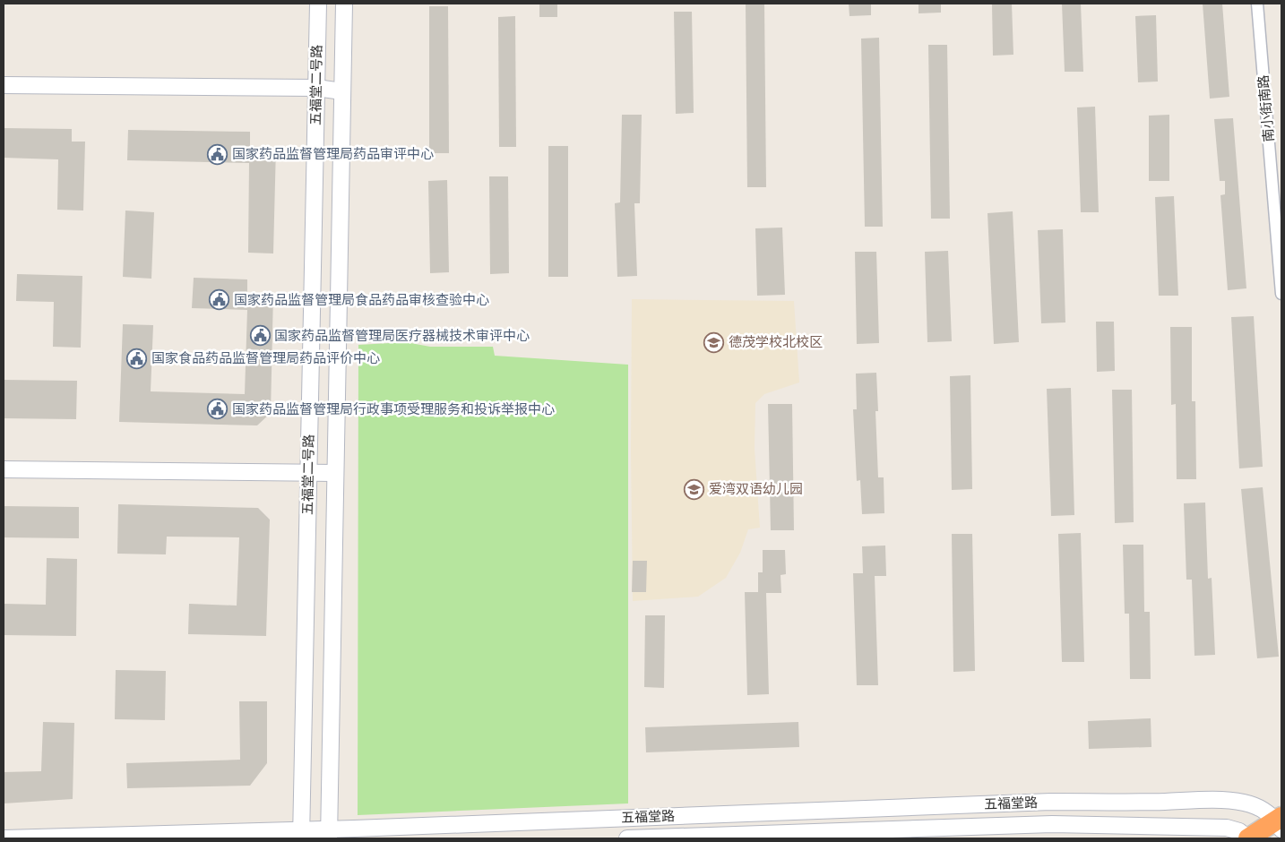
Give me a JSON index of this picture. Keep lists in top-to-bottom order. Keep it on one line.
{"streets":{"main road":["五福堂二号路","五福堂路"],"street":["南小街南路"]},"crossings":[["五福堂二号路","五福堂路"]],"places":{"public building":["国家药品监督管理局药品审评中心","国家药品监督管理局食品药品审核查验中心","国家药品监督管理局医疗器械技术审评中心","国家食品药品监督管理局药品评价中心","国家药品监督管理局行政事项受理服务和投诉举报中心"],"school or university":["德茂学校北校区","爱湾双语幼儿园"]}}
